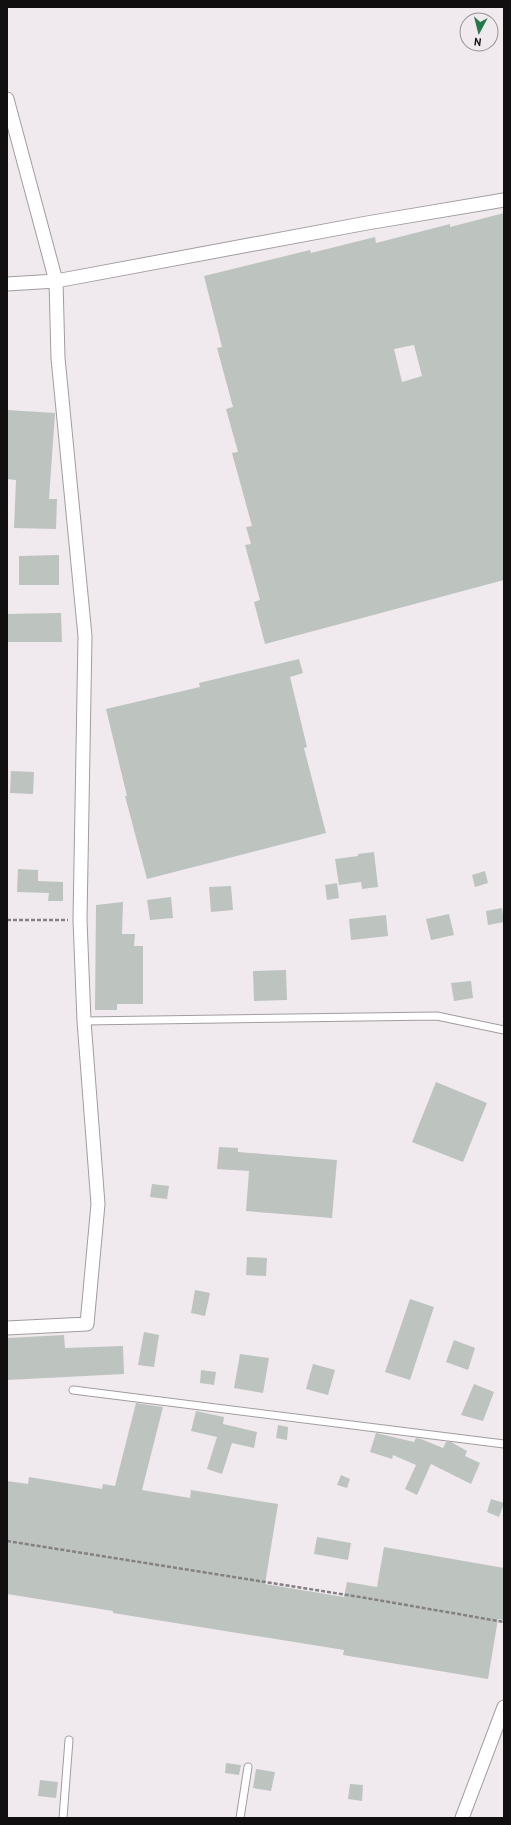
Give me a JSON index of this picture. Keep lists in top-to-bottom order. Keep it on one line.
{"north":"bottom"}
